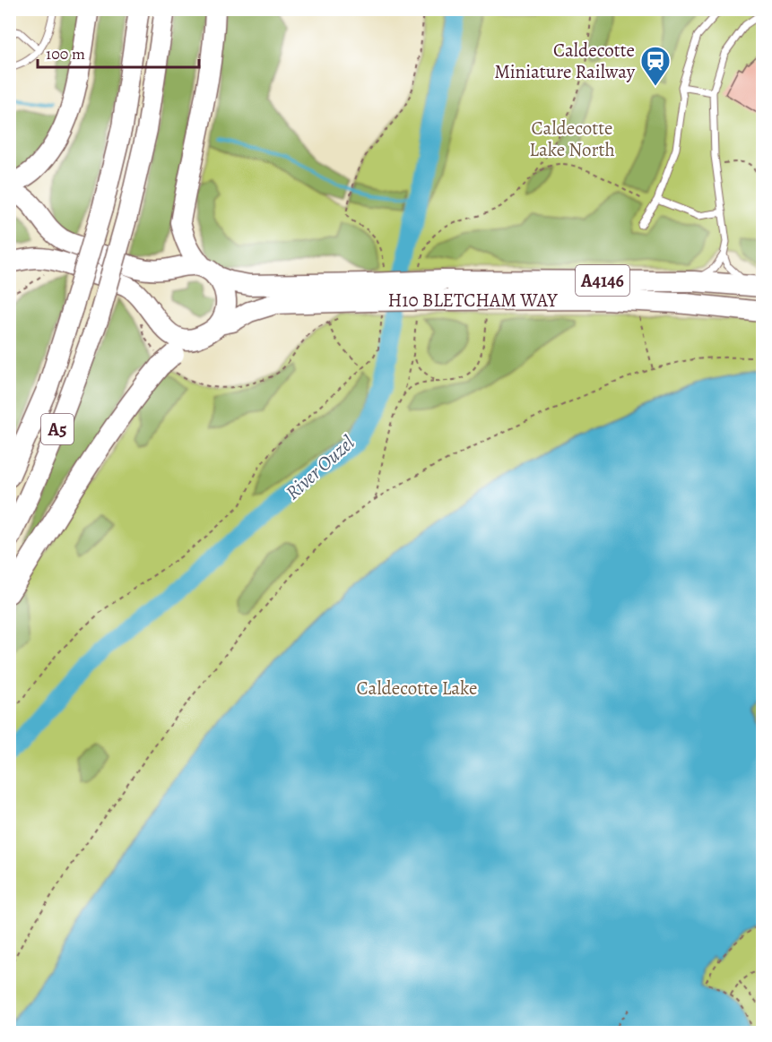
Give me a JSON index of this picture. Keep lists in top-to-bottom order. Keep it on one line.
{"streets":{"highway":["A4146","H10 BLETCHAM WAY","A5"]},"water":["River Ouzel"],"parks":["Caldecotte Lake North","Caldecotte Lake"],"places":{"station":["Caldecotte Miniature Railway"]},"scale_bar":"100 m"}
